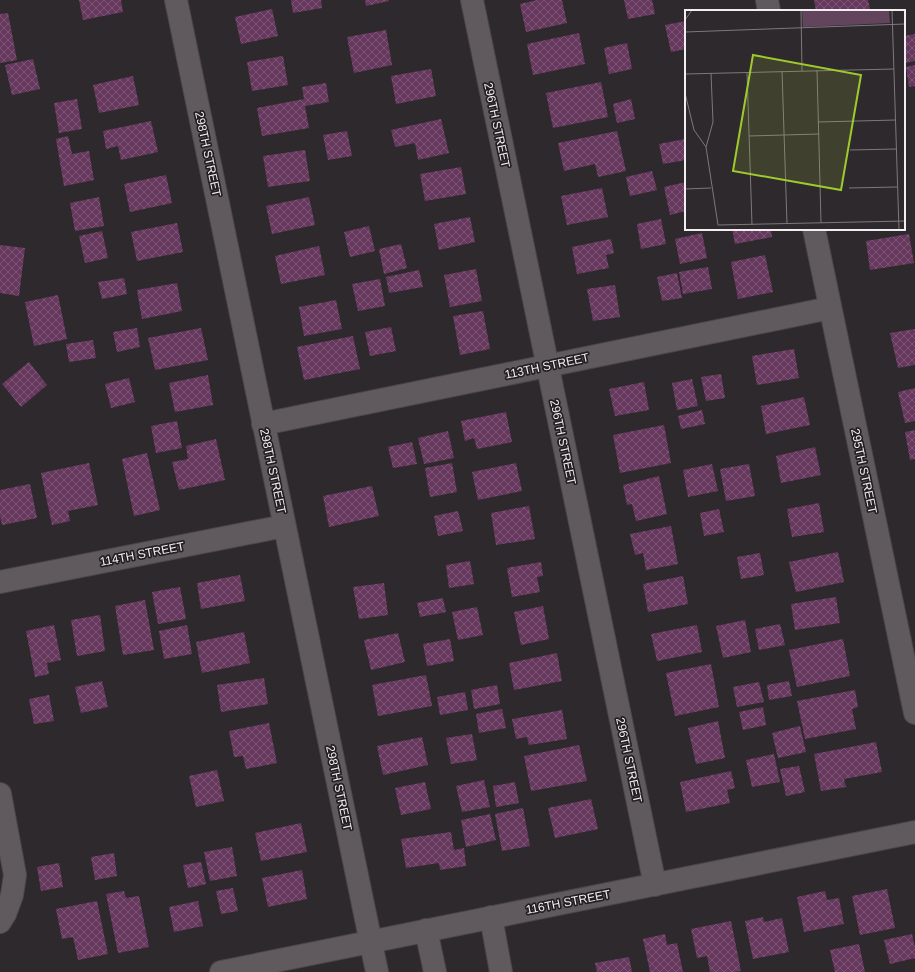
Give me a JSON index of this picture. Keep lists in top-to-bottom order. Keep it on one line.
{"streets":{"street":["296TH STREET","298TH STREET","113TH STREET","295TH STREET","114TH STREET","116TH STREET"]},"crossings":[["296TH STREET","113TH STREET"],["296TH STREET","116TH STREET"],["298TH STREET","113TH STREET"],["298TH STREET","114TH STREET"],["298TH STREET","116TH STREET"],["113TH STREET","295TH STREET"]]}
